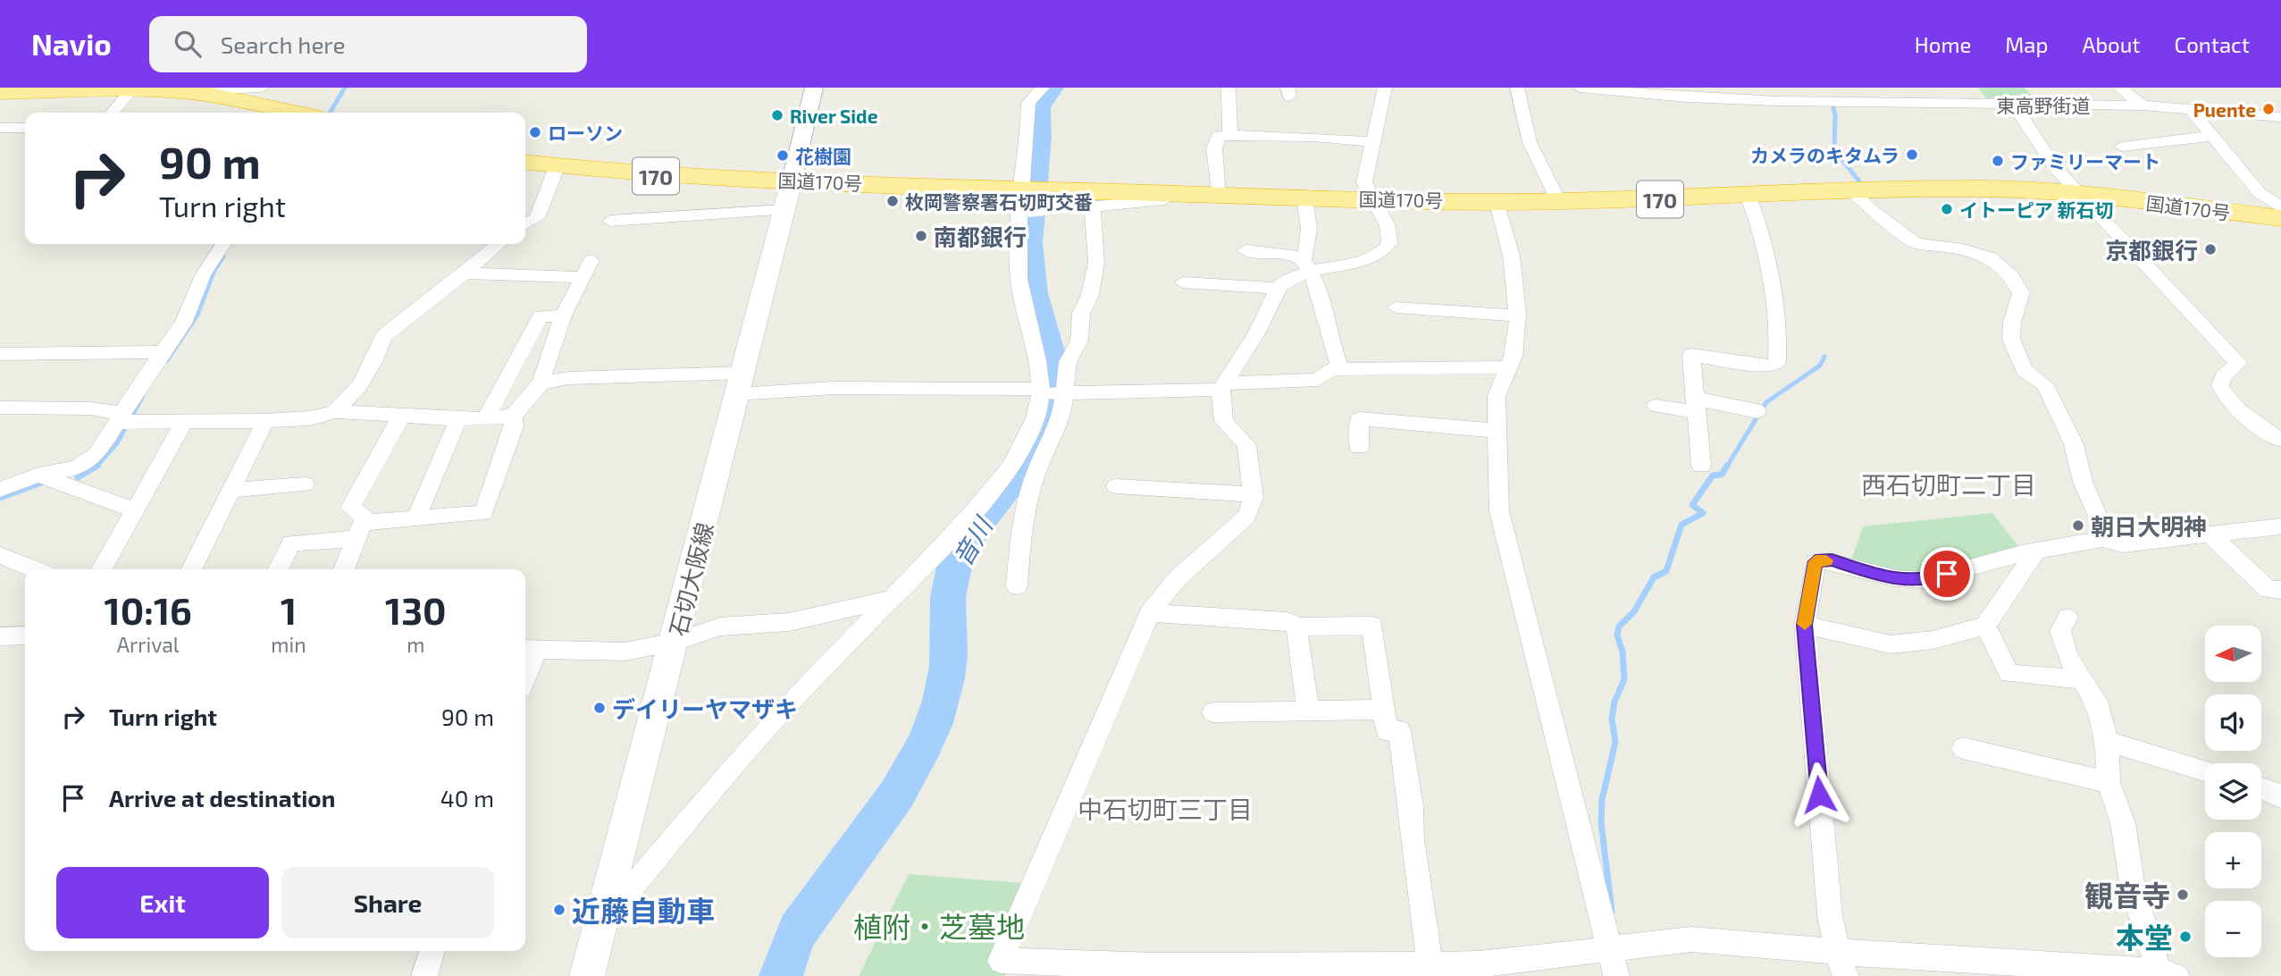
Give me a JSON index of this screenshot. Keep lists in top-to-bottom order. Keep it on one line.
{"streets":{"highway":["170","国道170号"],"main road":["石切大阪線"],"street":["東高野街道"]},"crossings":[["国道170号","石切大阪線"]],"districts":["西石切町二丁目","中石切町三丁目"],"water":["音川"],"parks":["植附・芝墓地"],"places":["Puente","River Side","ローソン","カメラのキタムラ","花樹園","ファミリーマート","枚岡警察署石切町交番","イトーピア 新石切","南都銀行","京都銀行","朝日大明神","デイリーヤマザキ","観音寺","近藤自動車","本堂"],"north":"left","page":{"header":"Navio","search":"Search here","nav":["Home","Map","About","Contact"],"turn":["90 m","Turn right"],"eta":["10:16","Arrival","1","min","130","m"],"map_buttons":["+","−"],"list":[{"name":"Turn right","value":"90 m"},{"name":"Arrive at destination","value":"40 m"}],"buttons":["Exit","Share"]}}
